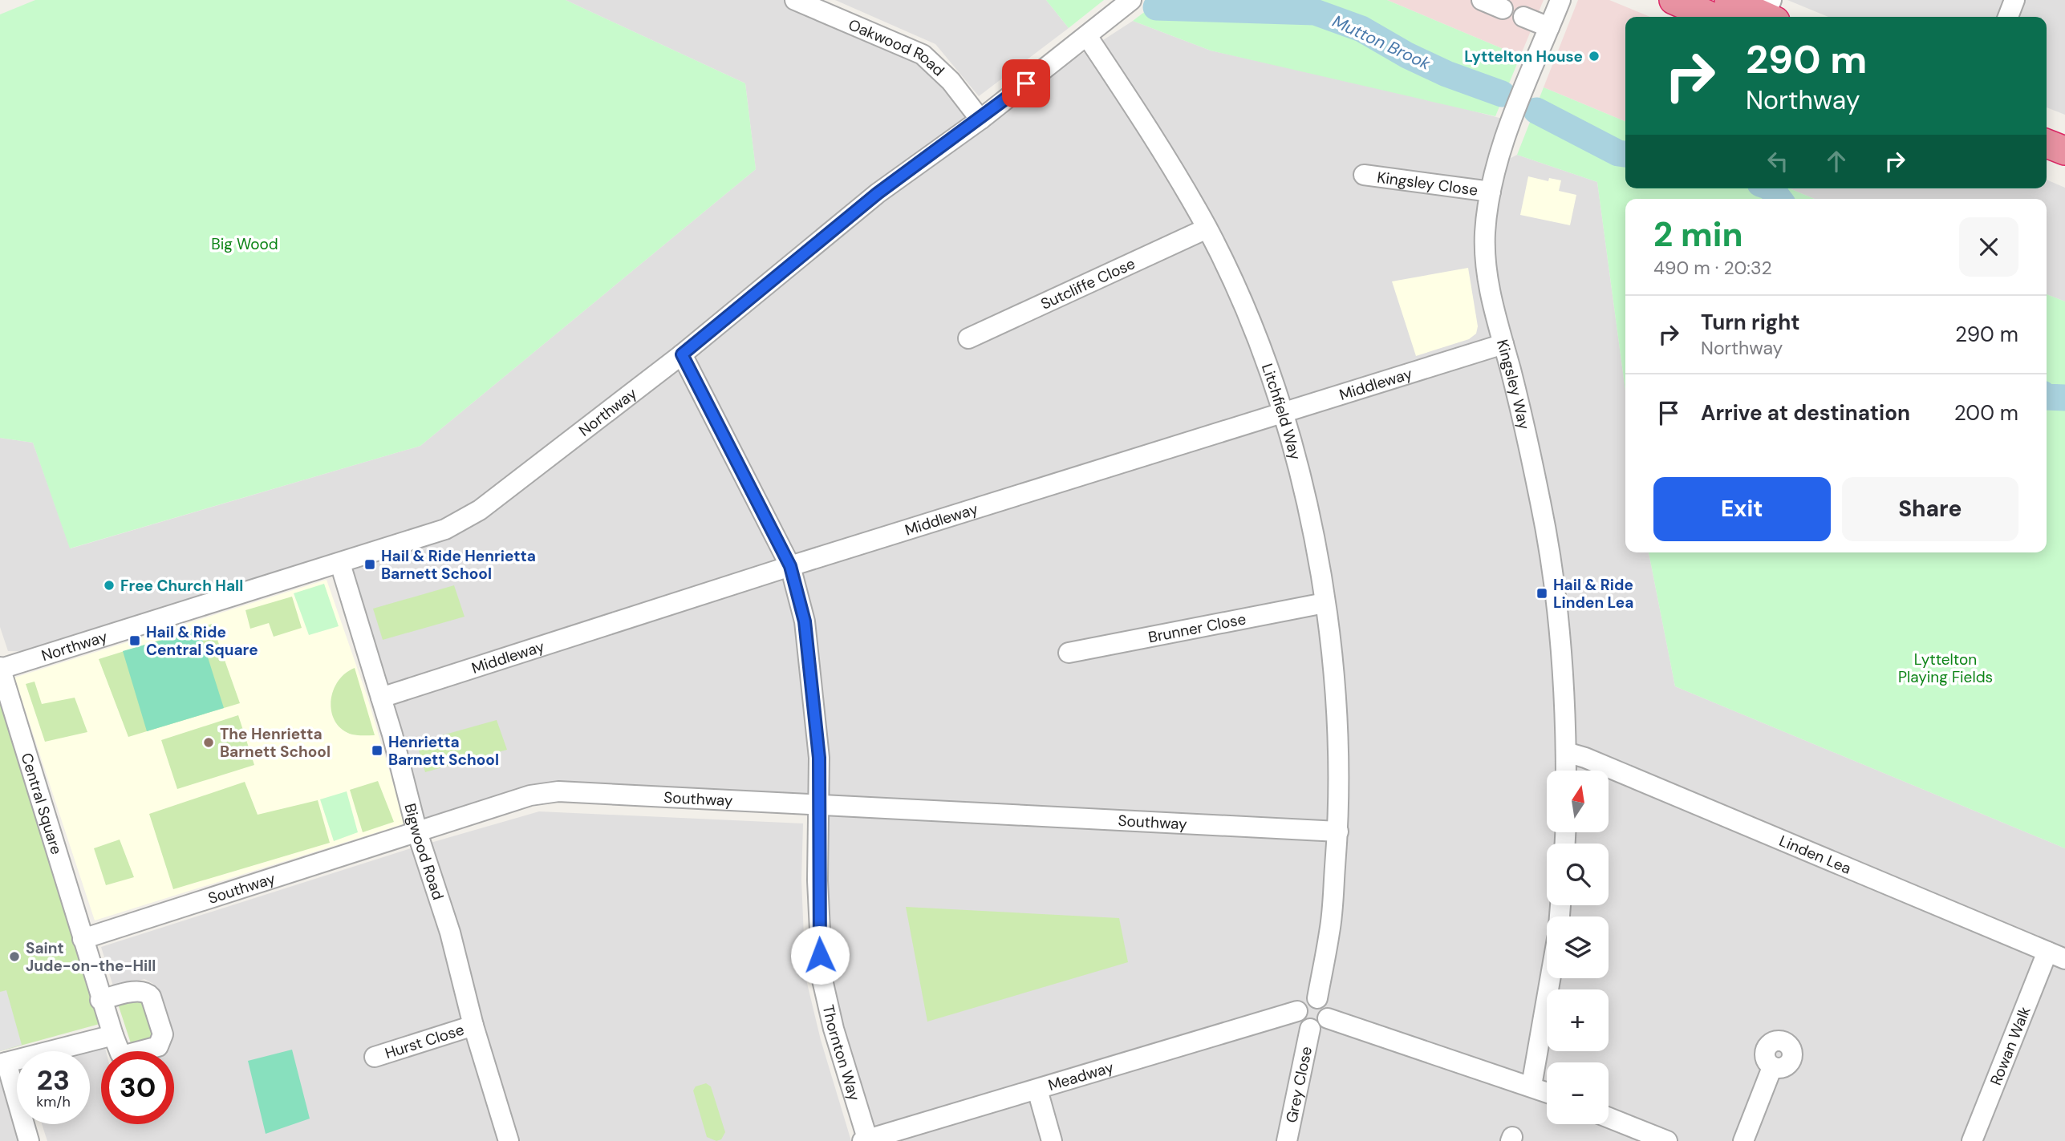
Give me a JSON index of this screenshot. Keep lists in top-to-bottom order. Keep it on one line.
{"streets":{"street":["Oakwood Road","Kingsley Close","Sutcliffe Close","Middleway","Kingsley Way","Northway","Litchfield Way","Brunner Close","Southway","Central Square","Bigwood Road","Linden Lea","Hurst Close","Rowan Walk","Thornton Way","Meadway","Grey Close"]},"crossings":[["Oakwood Road","Northway"],["Kingsley Close","Kingsley Way"],["Sutcliffe Close","Litchfield Way"],["Middleway","Kingsley Way"],["Middleway","Litchfield Way"],["Middleway","Bigwood Road"],["Middleway","Thornton Way"],["Kingsley Way","Linden Lea"],["Northway","Litchfield Way"],["Northway","Central Square"],["Northway","Bigwood Road"],["Northway","Thornton Way"],["Litchfield Way","Brunner Close"],["Litchfield Way","Southway"],["Litchfield Way","Meadway"],["Litchfield Way","Grey Close"],["Southway","Central Square"],["Southway","Bigwood Road"],["Southway","Thornton Way"],["Bigwood Road","Hurst Close"],["Linden Lea","Rowan Walk"],["Thornton Way","Meadway"],["Meadway","Grey Close"]],"water":["Mutton Brook"],"parks":["Big Wood","Lyttelton Playing Fields"],"places":{"other":["Lyttelton House","Free Church Hall","The Henrietta Barnett School","Saint Jude-on-the-Hill"],"transit":["Hail & Ride Henrietta Barnett School","Hail & Ride Linden Lea","Hail & Ride Central Square","Henrietta Barnett School"]},"north":"top","page":{"turn":["290 m","Northway"],"heading":["2 min","490 m · 20:32"],"list":[{"name":"Turn right","note":"Northway","value":"290 m"},{"name":"Arrive at destination","value":"200 m"}],"buttons":["Exit","Share"],"map_buttons":["+","−"],"speed":"23 km/h","limit":"30"}}
